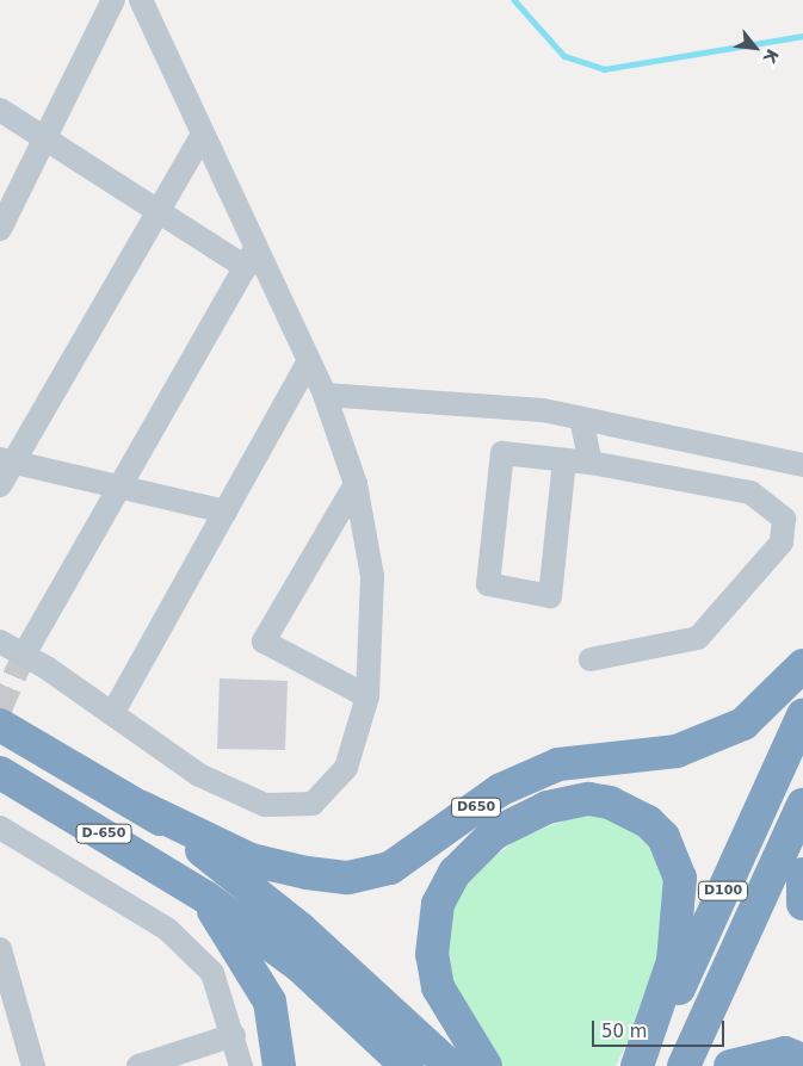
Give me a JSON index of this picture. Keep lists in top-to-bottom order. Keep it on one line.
{"streets":{"highway":["D650","D-650","D100"]},"crossings":[["D650","D-650"]],"scale_bar":"50 m","north":"bottom right"}
